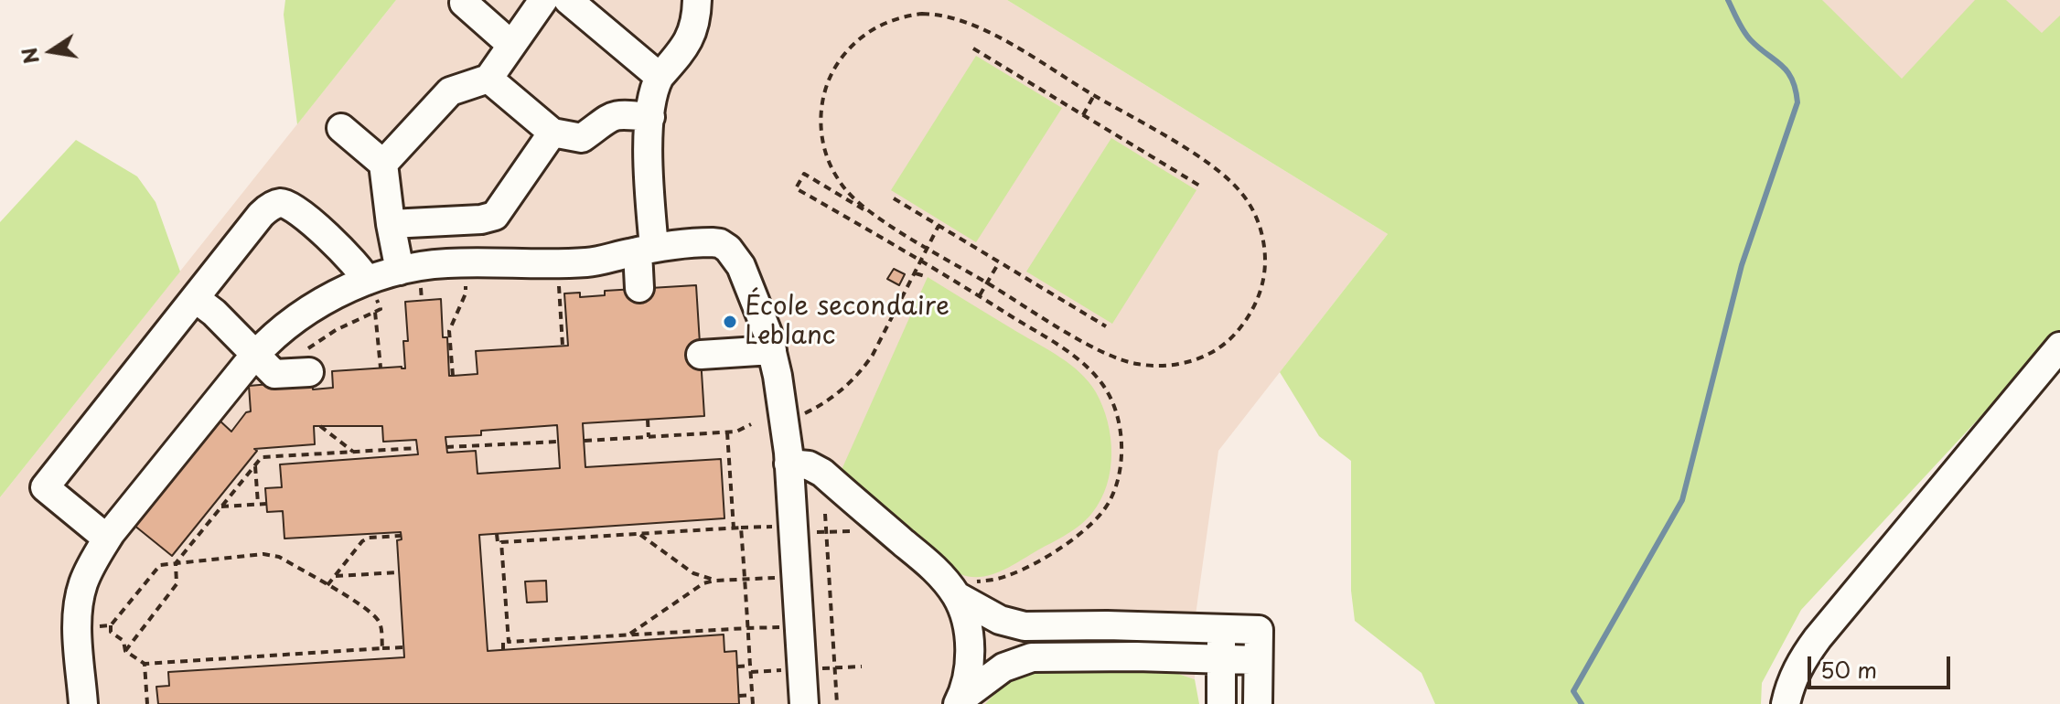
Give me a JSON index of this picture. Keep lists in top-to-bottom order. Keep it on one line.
{"places":["École secondaire Leblanc"],"scale_bar":"50 m","north":"left"}
